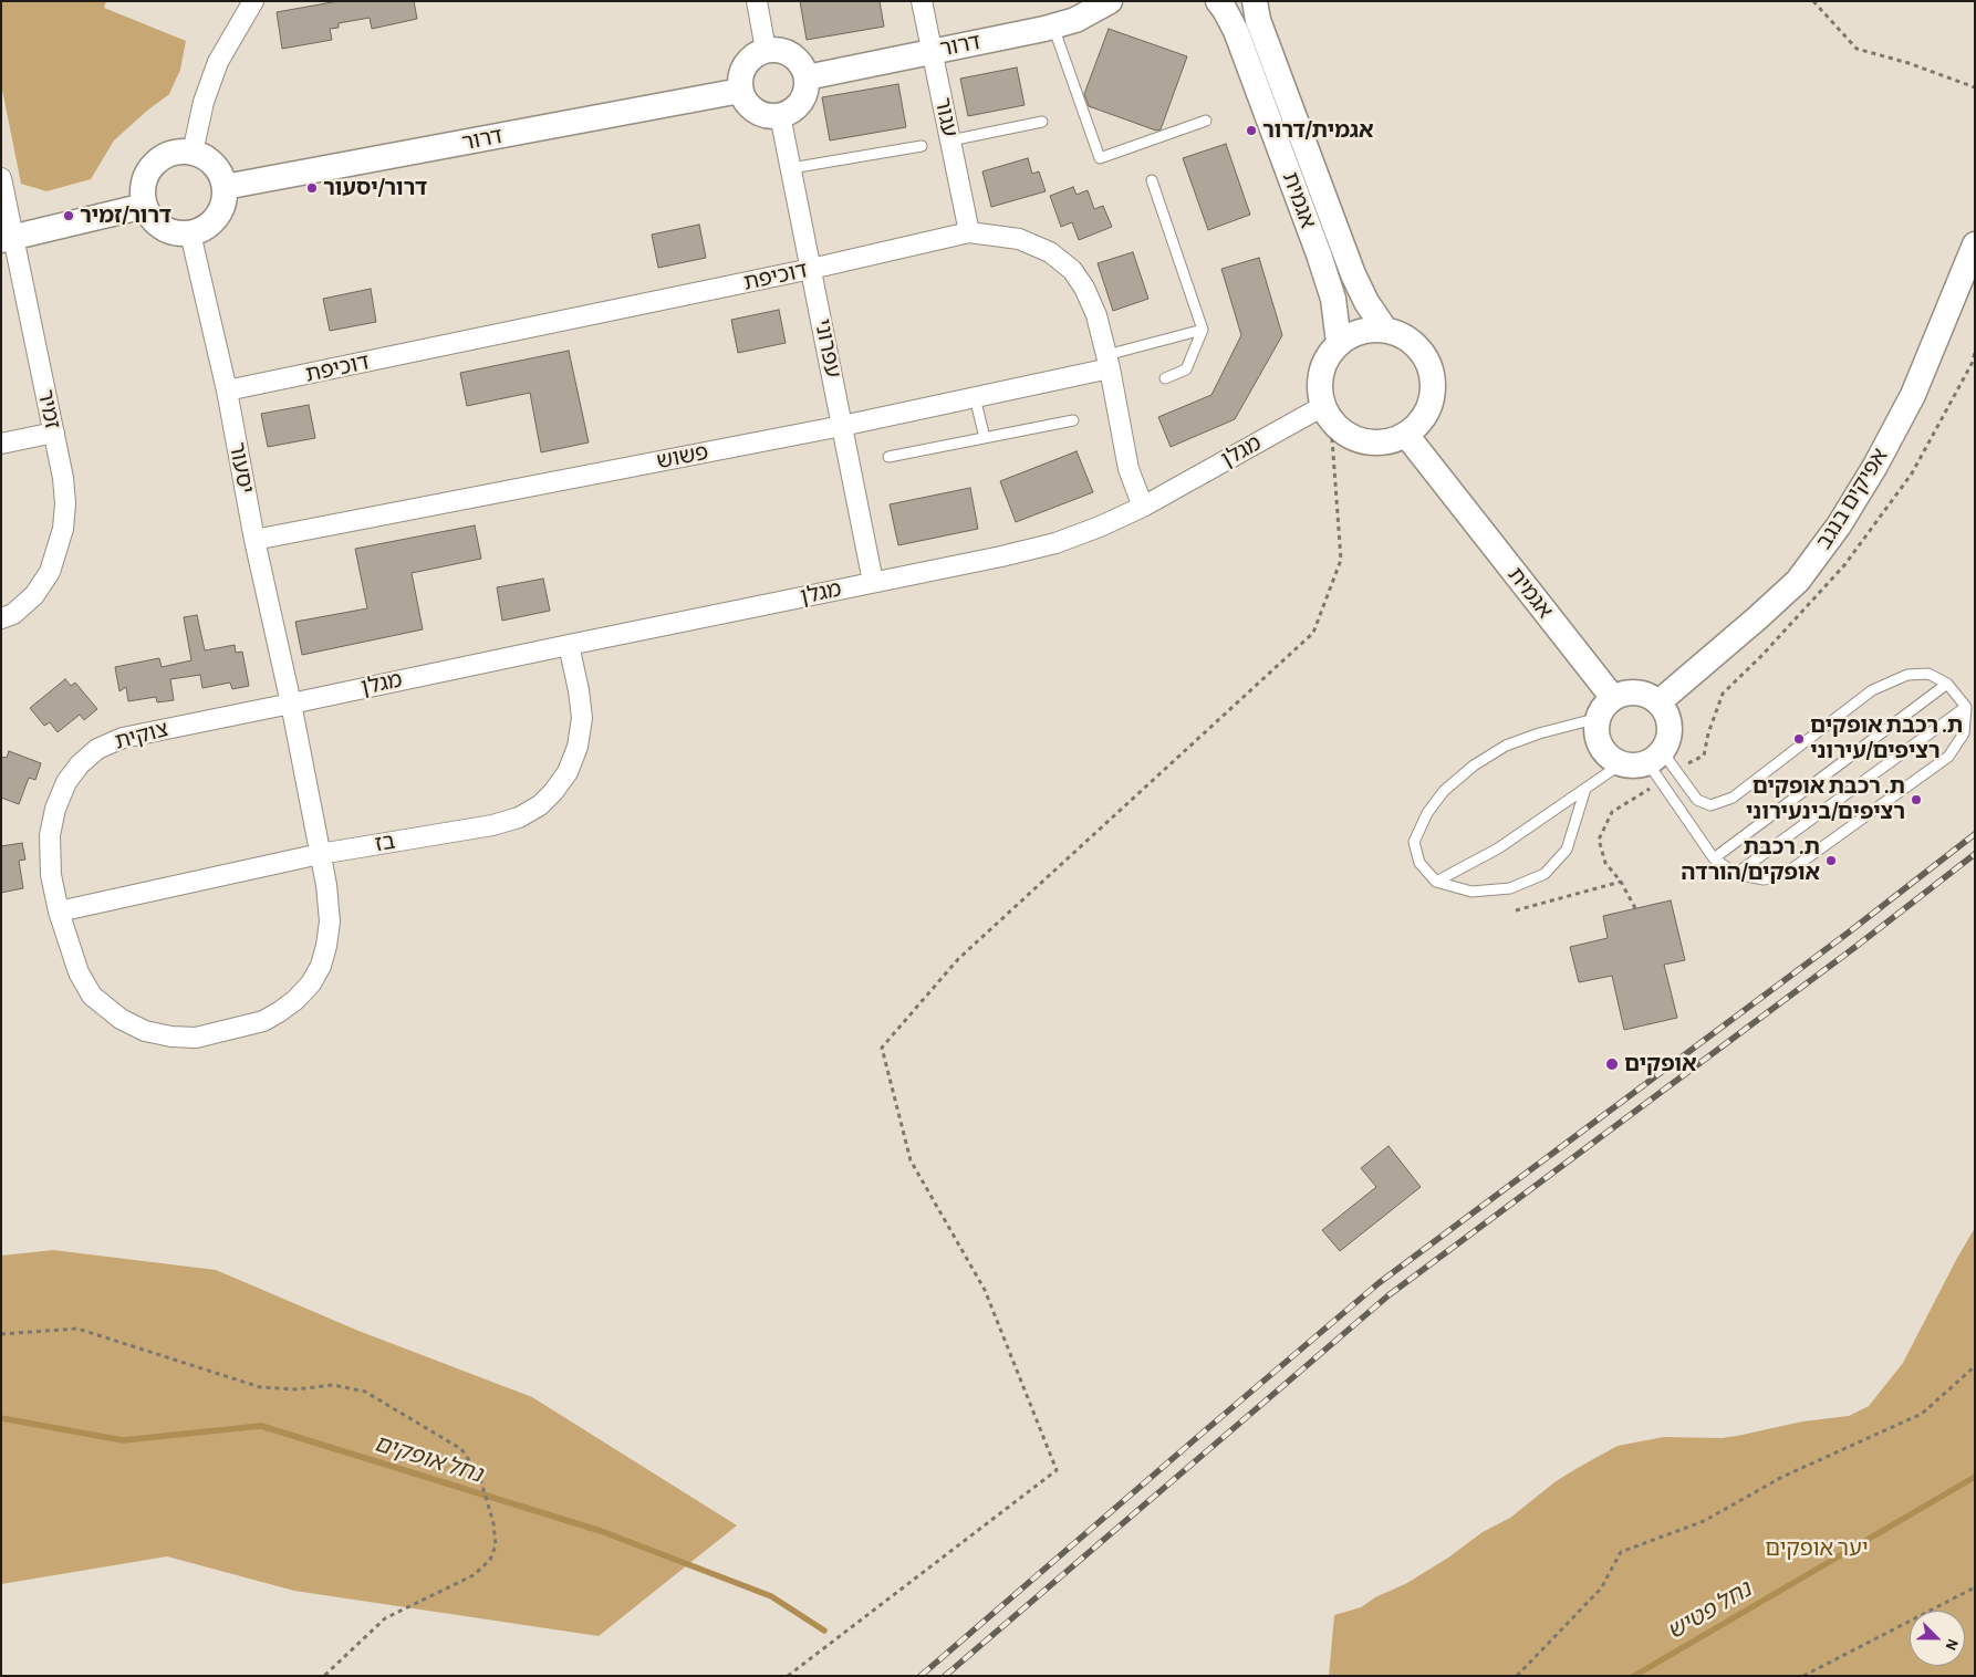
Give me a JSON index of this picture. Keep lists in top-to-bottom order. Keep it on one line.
{"streets":{"street":["דרור","עגור","אגמית","דוכיפת","עפרוני","זמיר","מגלן","פשוש","יסעור","אפיקים בנגב","צוקית","בז"]},"crossings":[["דרור","עגור"],["דרור","עפרוני"],["דרור","יסעור"],["עגור","דוכיפת"],["אגמית","מגלן"],["אגמית","אפיקים בנגב"],["דוכיפת","עפרוני"],["דוכיפת","מגלן"],["דוכיפת","פשוש"],["דוכיפת","יסעור"],["עפרוני","מגלן"],["עפרוני","פשוש"],["מגלן","יסעור"],["מגלן","צוקית"],["מגלן","בז"],["פשוש","יסעור"],["יסעור","צוקית"],["צוקית","בז"]],"water":["נחל אופקים","נחל פטיש"],"parks":["יער אופקים"],"places":["אגמית/דרור","דרור/יסעור","דרור/זמיר","ת. רכבת אופקים רציפים/עירוני","ת. רכבת אופקים רציפים/בינעירוני","ת. רכבת אופקים/הורדה","אופקים"],"north":"bottom right"}
